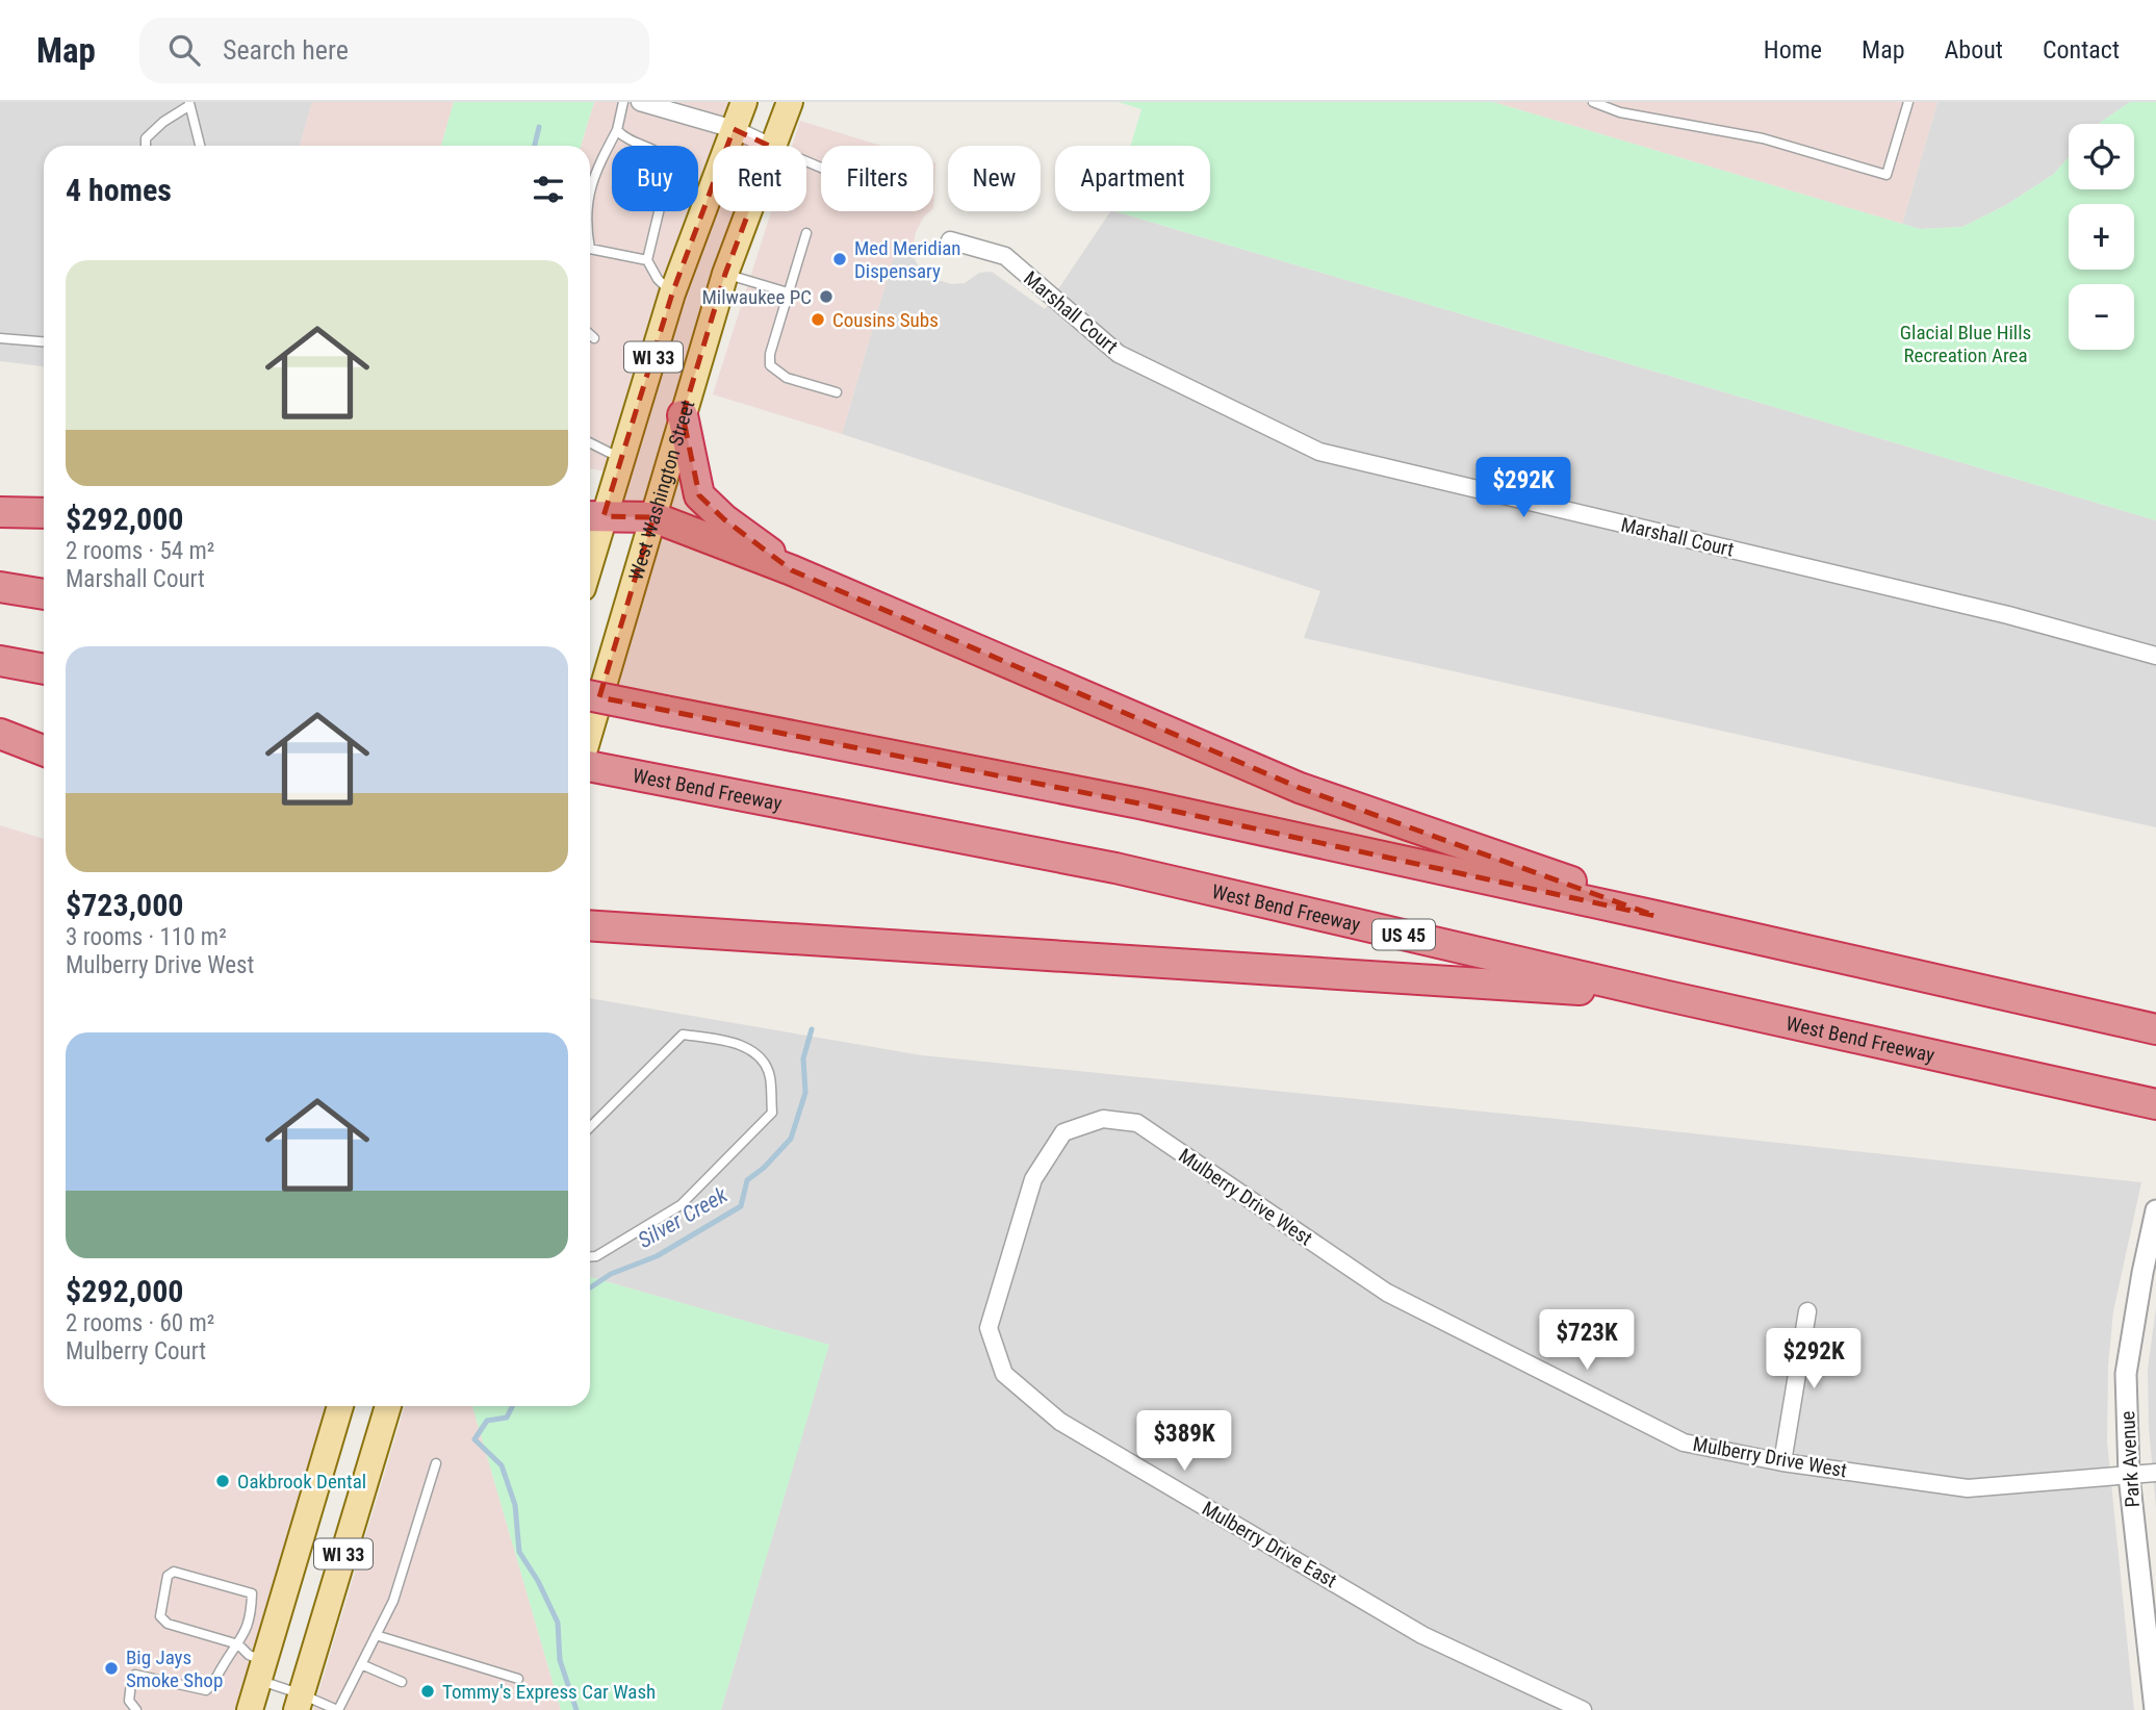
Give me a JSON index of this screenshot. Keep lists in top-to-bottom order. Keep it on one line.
{"streets":{"highway":["West Bend Freeway","US 45"],"main road":["WI 33","West Washington Street"],"street":["Marshall Court","Mulberry Drive West","Park Avenue","Mulberry Drive East"]},"crossings":[["Mulberry Drive West","Park Avenue"],["Mulberry Drive West","Mulberry Drive East"]],"water":["Silver Creek"],"parks":["Glacial Blue Hills Recreation Area"],"places":["Med Meridian Dispensary","Milwaukee PC","Cousins Subs","Oakbrook Dental","Big Jays Smoke Shop","Tommy's Express Car Wash"],"page":{"header":"Map","search":"Search here","nav":["Home","Map","About","Contact"],"map_buttons":["+","−"],"chip":["Buy","Rent","Filters","New","Apartment"],"heading":"4 homes","list":[{"name":"$292,000","note":"2 rooms · 54 m² · Marshall Court"},{"name":"$723,000","note":"3 rooms · 110 m² · Mulberry Drive West"},{"name":"$292,000","note":"2 rooms · 60 m² · Mulberry Court"}],"price":["$292K","$723K","$292K","$389K"]}}
